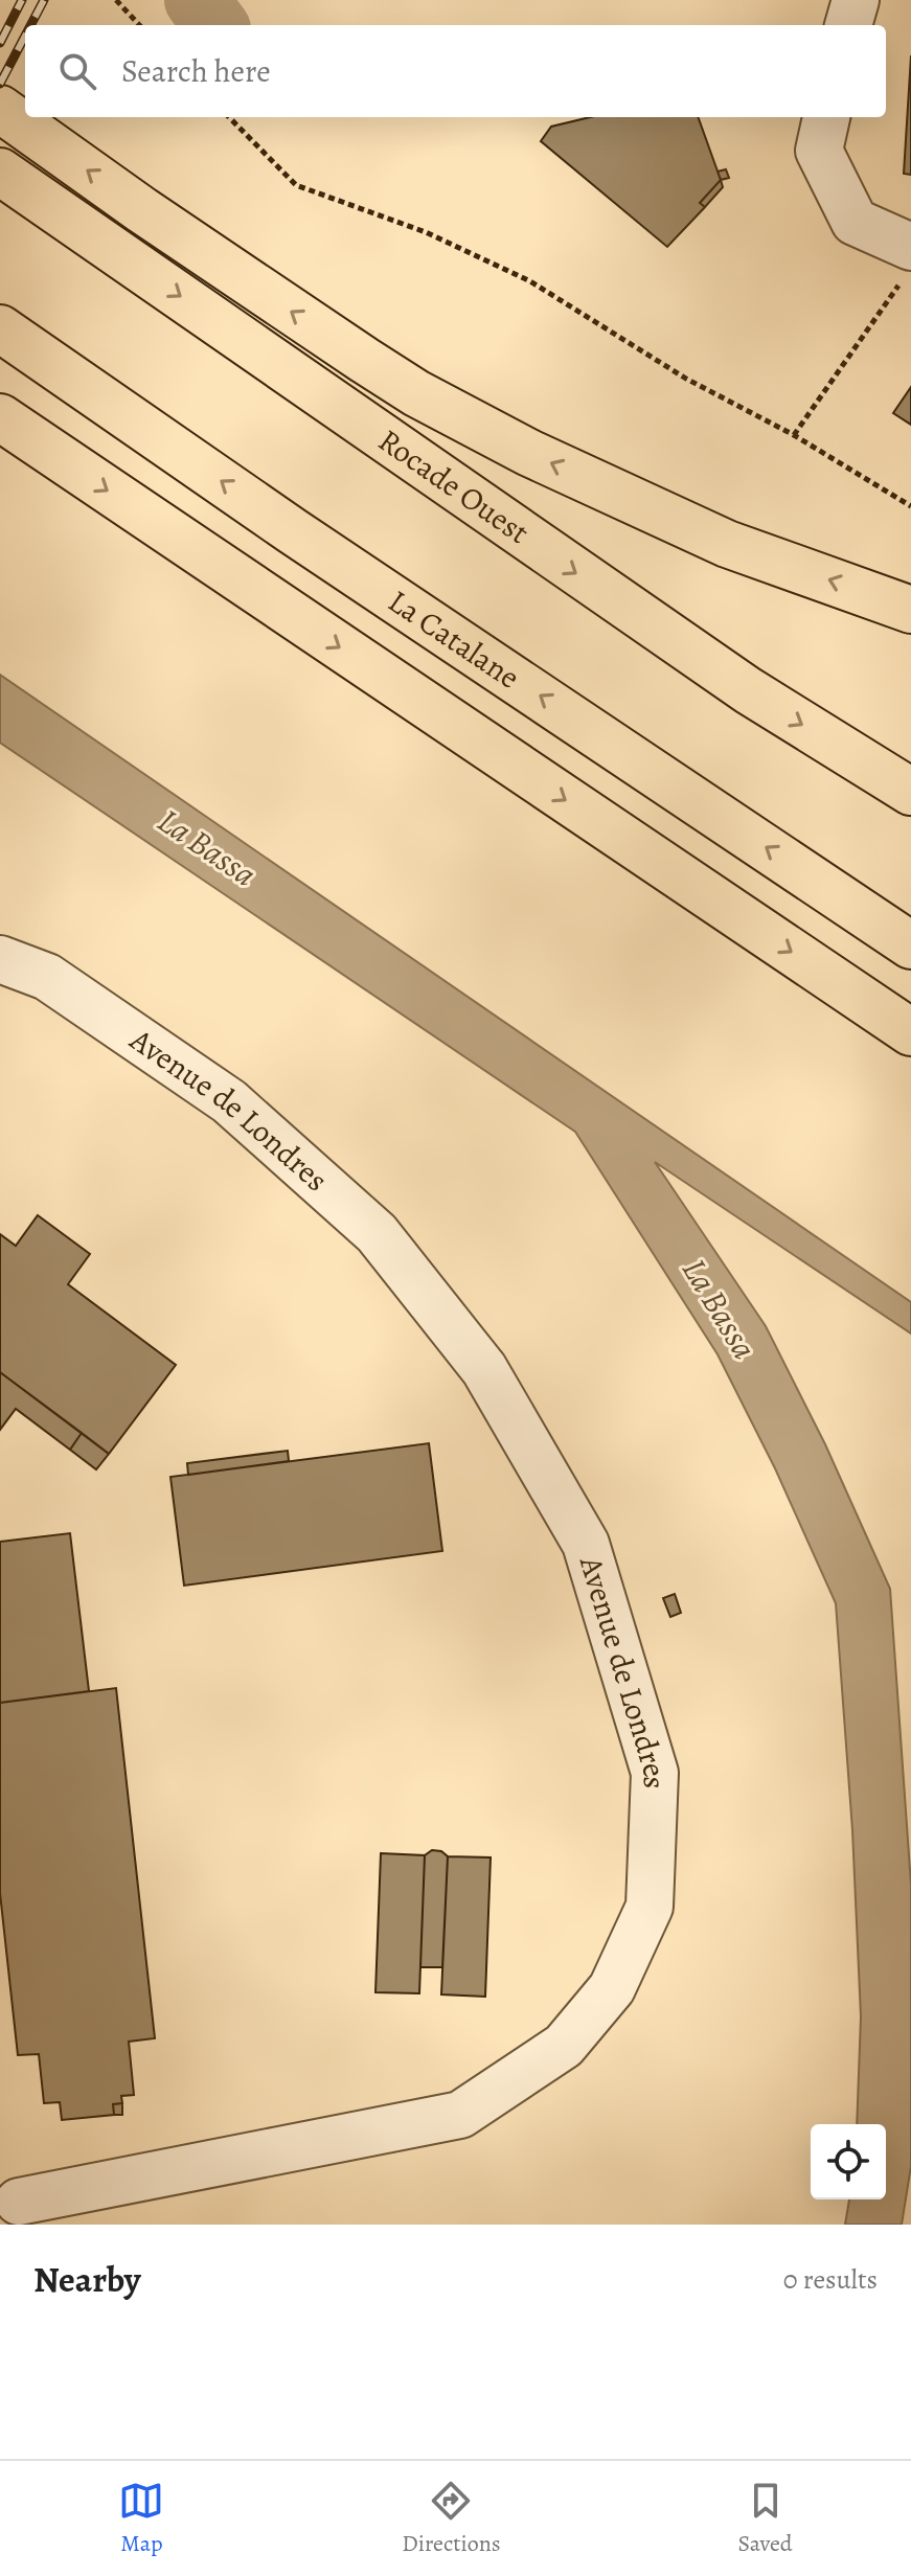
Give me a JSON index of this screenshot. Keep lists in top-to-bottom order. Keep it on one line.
{"streets":{"highway":["Rocade Ouest","La Catalane"],"street":["Avenue de Londres"]},"water":["La Bassa"],"page":{"search":"Search here","heading":["Nearby","0 results"],"nav":["Map","Directions","Saved"]}}
